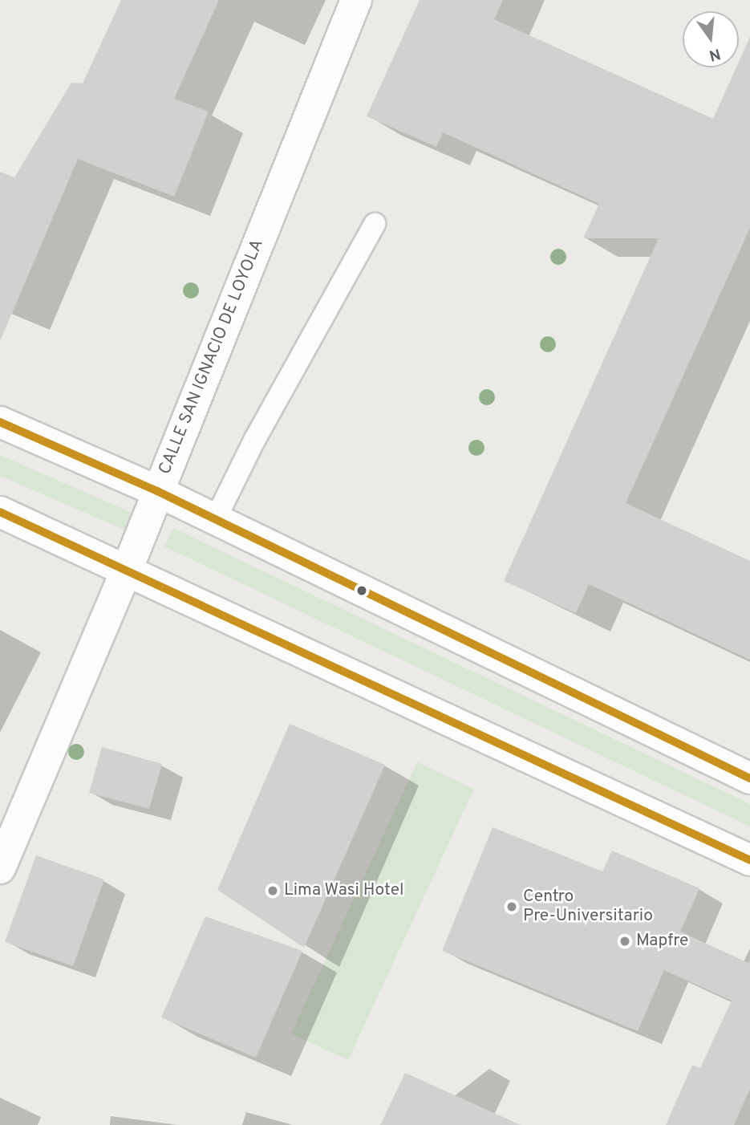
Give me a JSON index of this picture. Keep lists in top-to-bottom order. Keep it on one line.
{"streets":{"main road":["CALLE SAN IGNACIO DE LOYOLA"]},"places":["Lima Wasi Hotel","Centro Pre-Universitario","Mapfre"],"north":"bottom"}
